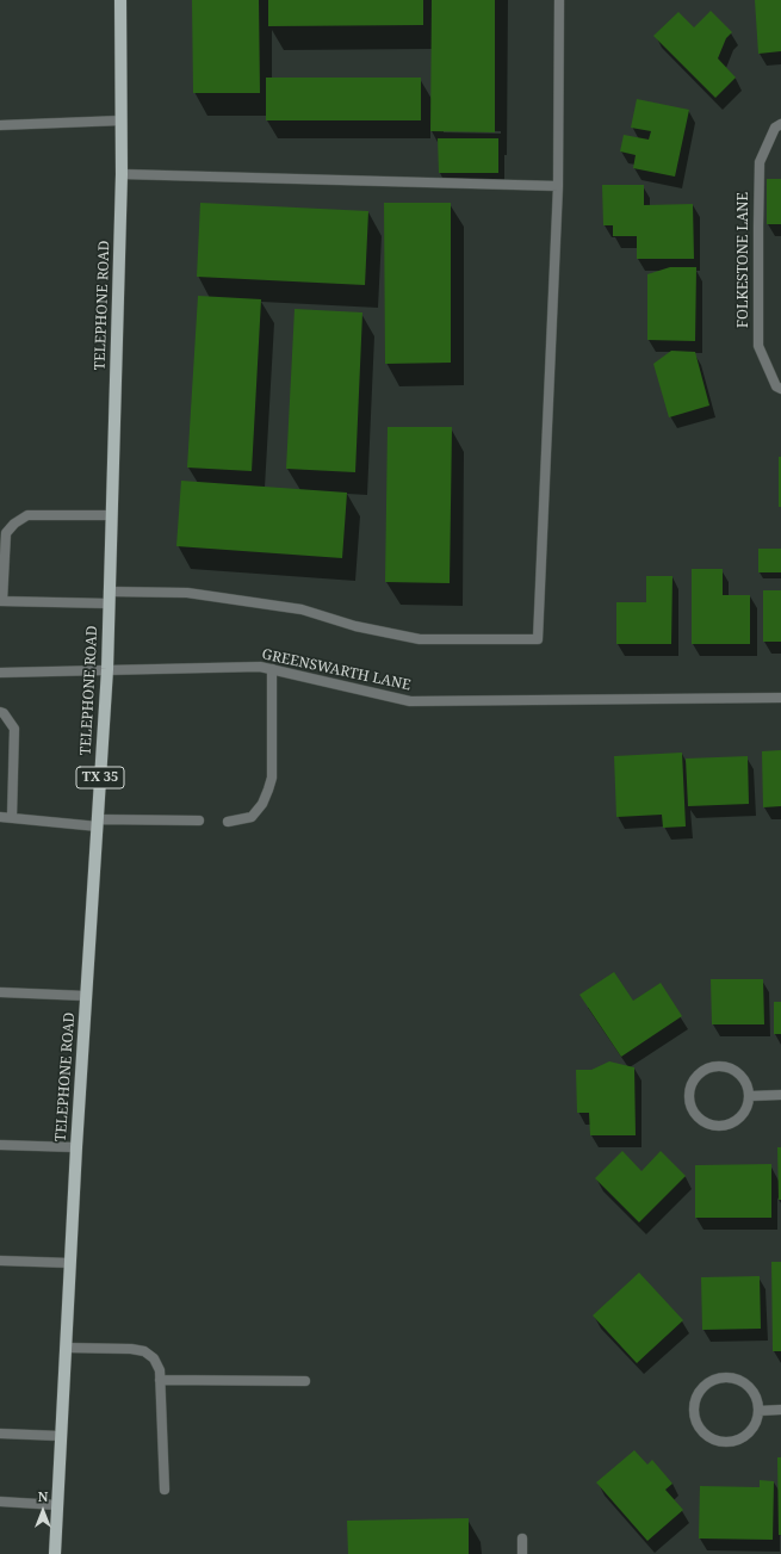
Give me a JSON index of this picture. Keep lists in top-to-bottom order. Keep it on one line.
{"streets":{"main road":["TELEPHONE ROAD","TX 35"],"street":["FOLKESTONE LANE","GREENSWARTH LANE"]},"crossings":[["TELEPHONE ROAD","GREENSWARTH LANE"]],"north":"top"}
